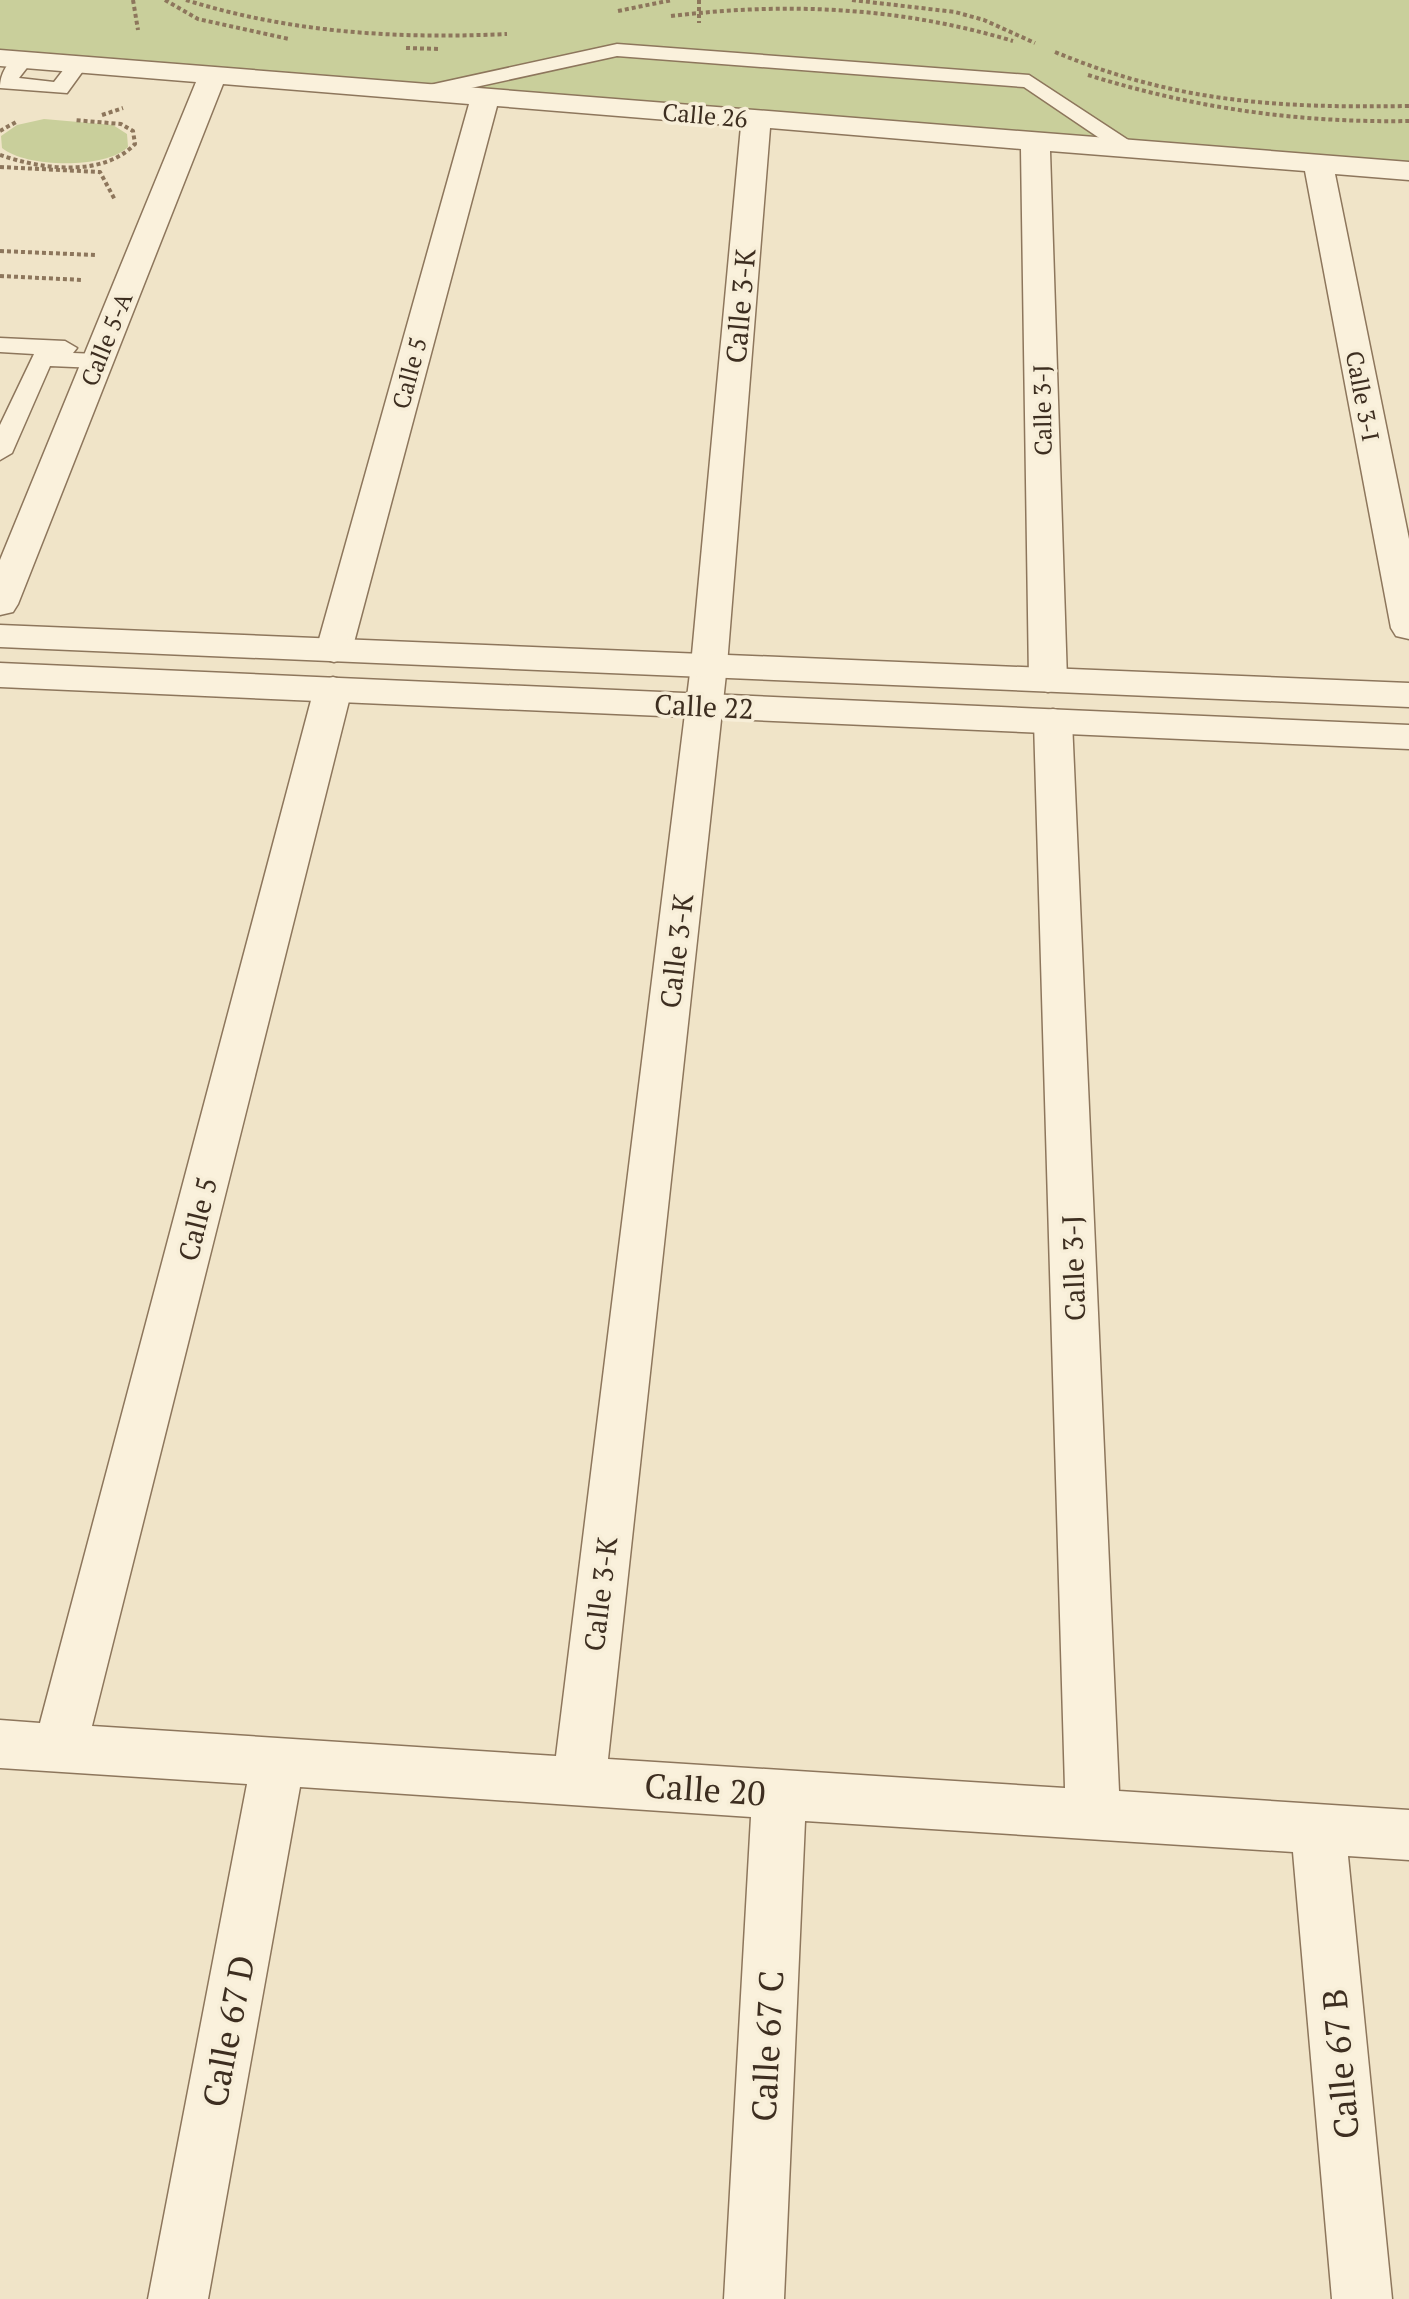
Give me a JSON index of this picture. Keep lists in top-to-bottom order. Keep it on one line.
{"streets":{"street":["Calle 26","Calle 3-K","Calle 5-A","Calle 5","Calle 3-I","Calle 3-J","Calle 22","Calle 20","Calle 67 D","Calle 67 C","Calle 67 B"]},"crossings":[["Calle 26","Calle 3-K"],["Calle 26","Calle 5-A"],["Calle 26","Calle 5"],["Calle 26","Calle 3-I"],["Calle 26","Calle 3-J"],["Calle 3-K","Calle 22"],["Calle 3-K","Calle 20"],["Calle 5","Calle 22"],["Calle 5","Calle 20"],["Calle 3-J","Calle 22"],["Calle 3-J","Calle 20"],["Calle 20","Calle 67 D"],["Calle 20","Calle 67 C"],["Calle 20","Calle 67 B"]]}
